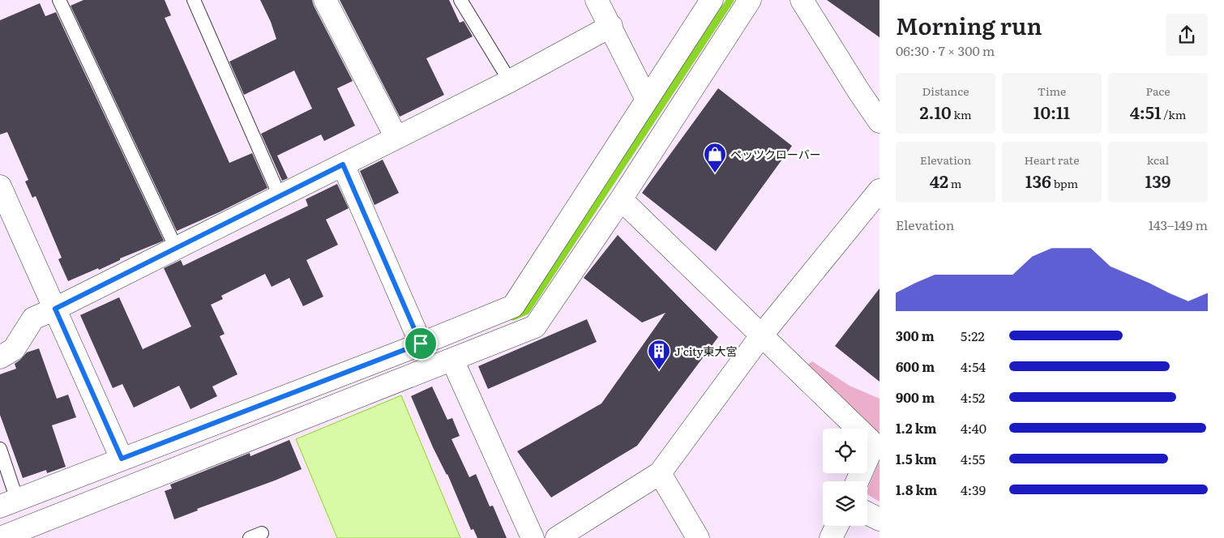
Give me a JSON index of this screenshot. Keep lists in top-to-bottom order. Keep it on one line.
{"places":{"shop":["ペッツクローバー"],"building":["J'city東大宮"]},"page":{"heading":["Morning run","06:30 · 7 × 300 m"],"stats":[["Distance","2.10 km"],["Time","10:11"],["Pace","4:51 /km"],["Elevation","42 m"],["Heart rate","136 bpm"],["kcal","139"]],"chart":["Elevation","143–149 m"],"list":[{"name":"300 m","note":"5:22"},{"name":"600 m","note":"4:54"},{"name":"900 m","note":"4:52"},{"name":"1.2 km","note":"4:40"},{"name":"1.5 km","note":"4:55"},{"name":"1.8 km","note":"4:39"}]}}
